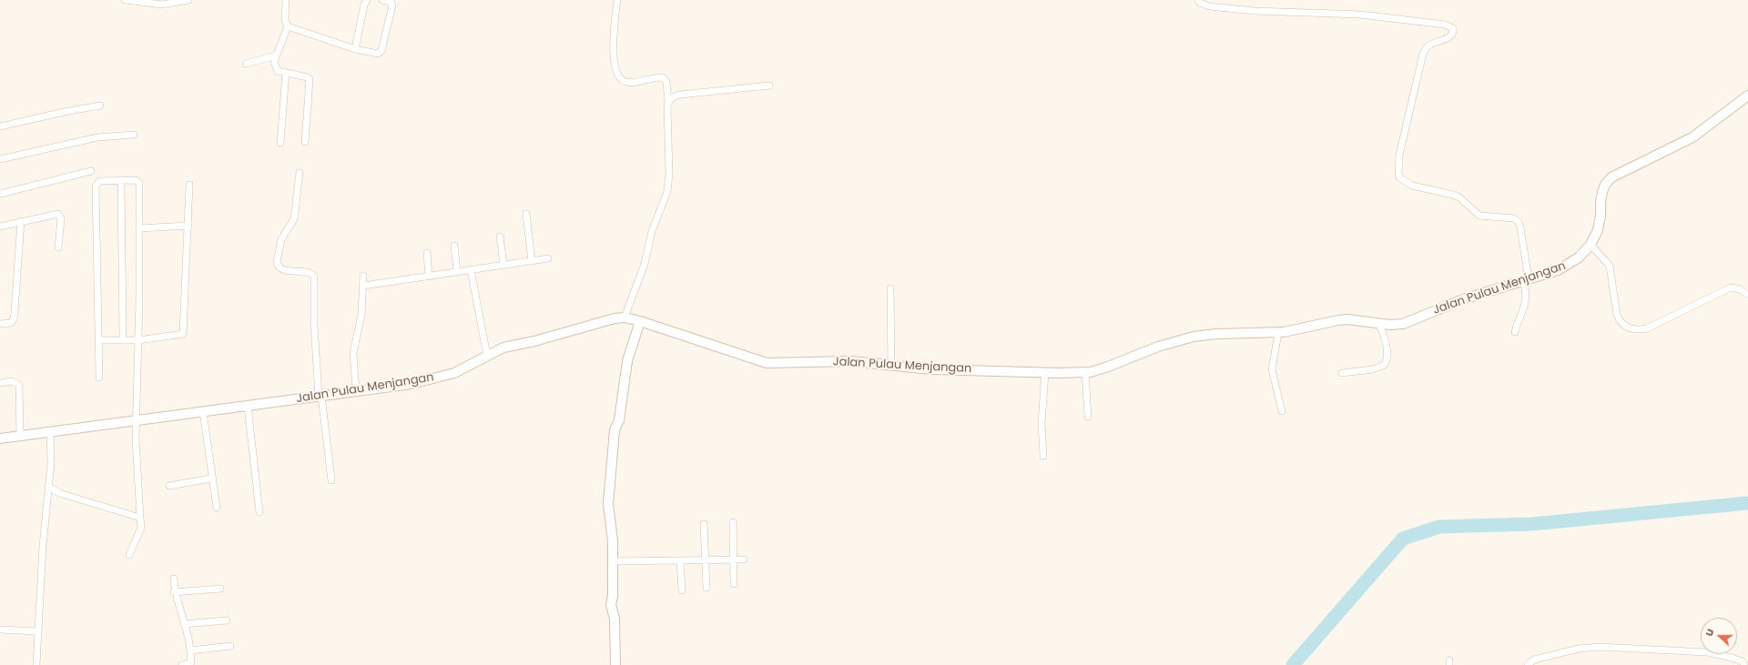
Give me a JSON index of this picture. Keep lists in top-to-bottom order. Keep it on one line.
{"streets":{"street":["Jalan Pulau Menjangan"]},"north":"left"}
